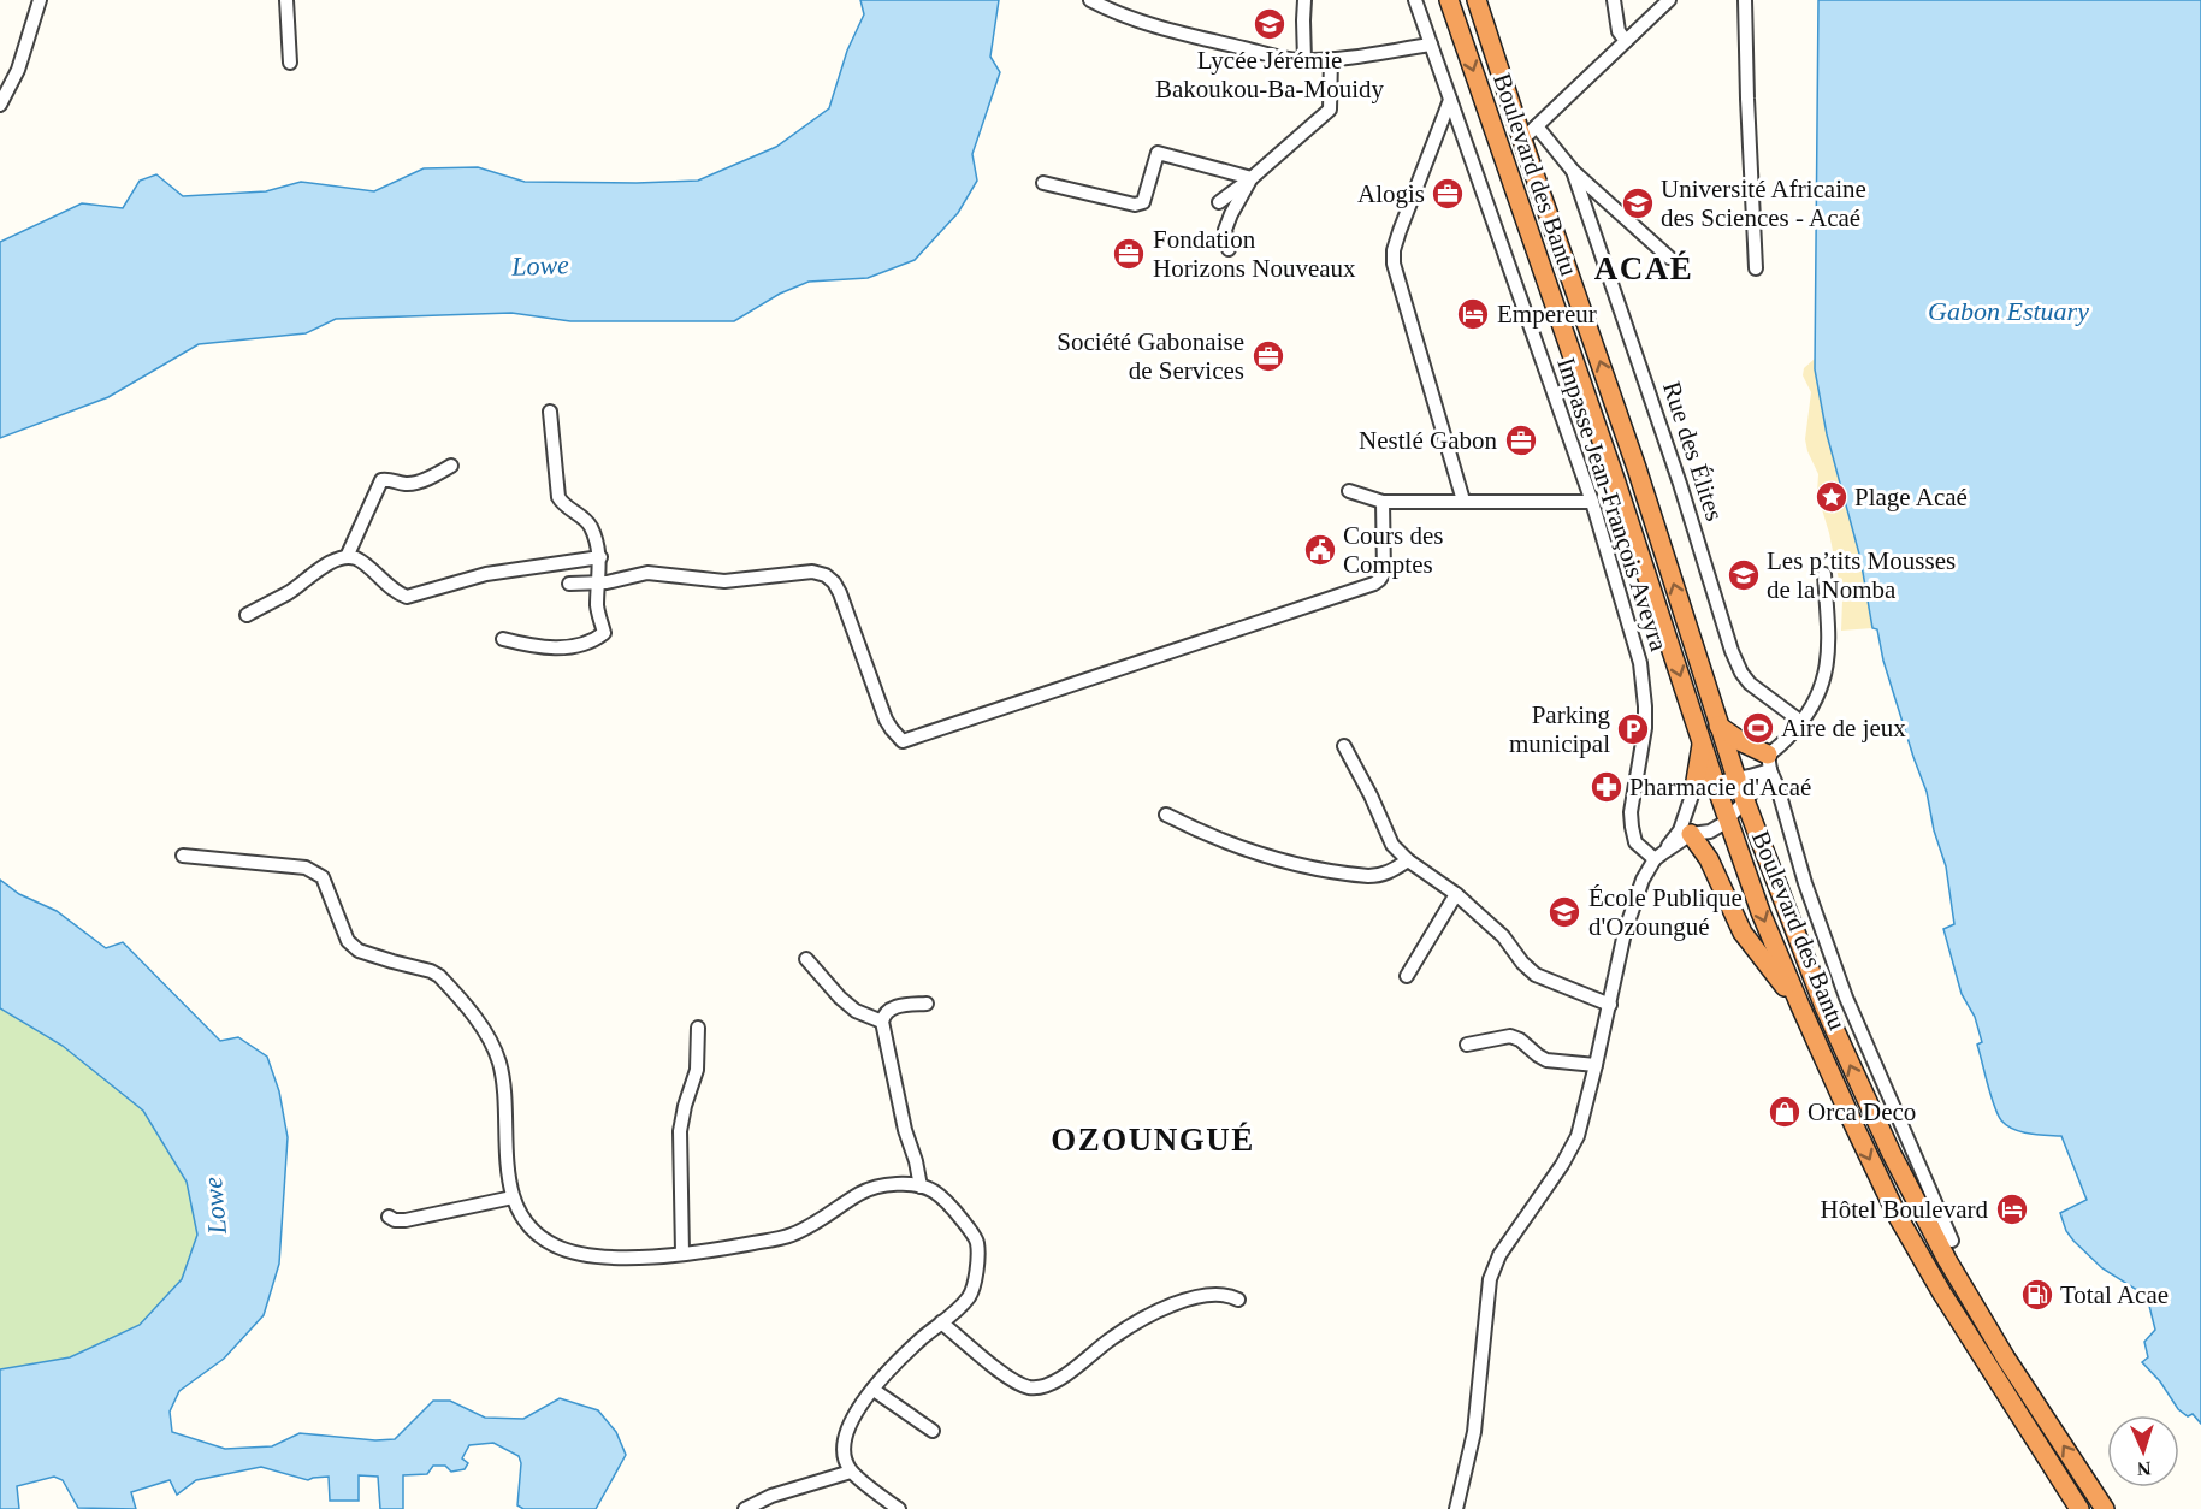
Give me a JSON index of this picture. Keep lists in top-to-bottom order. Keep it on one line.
{"streets":{"highway":["Boulevard des Bantu"],"street":["Rue des Élites","Impasse Jean-François Aveyra"]},"districts":["ACAÉ","OZOUNGUÉ"],"water":["Lowe","Gabon Estuary"],"places":{"school or university":["Lycée Jérémie Bakoukou-Ba-Mouidy","Université Africaine des Sciences - Acaé","Les p’tits Mousses de la Nomba","École Publique d'Ozoungué"],"office":["Alogis","Fondation Horizons Nouveaux","Société Gabonaise de Services","Nestlé Gabon"],"hotel":["Empereur","Hôtel Boulevard"],"place":["Plage Acaé"],"public building":["Cours des Comptes"],"sports":["Aire de jeux"],"parking":["Parking municipal"],"pharmacy":["Pharmacie d'Acaé"],"shop":["Orca Deco"],"fuel station":["Total Acae"]},"north":"bottom"}
